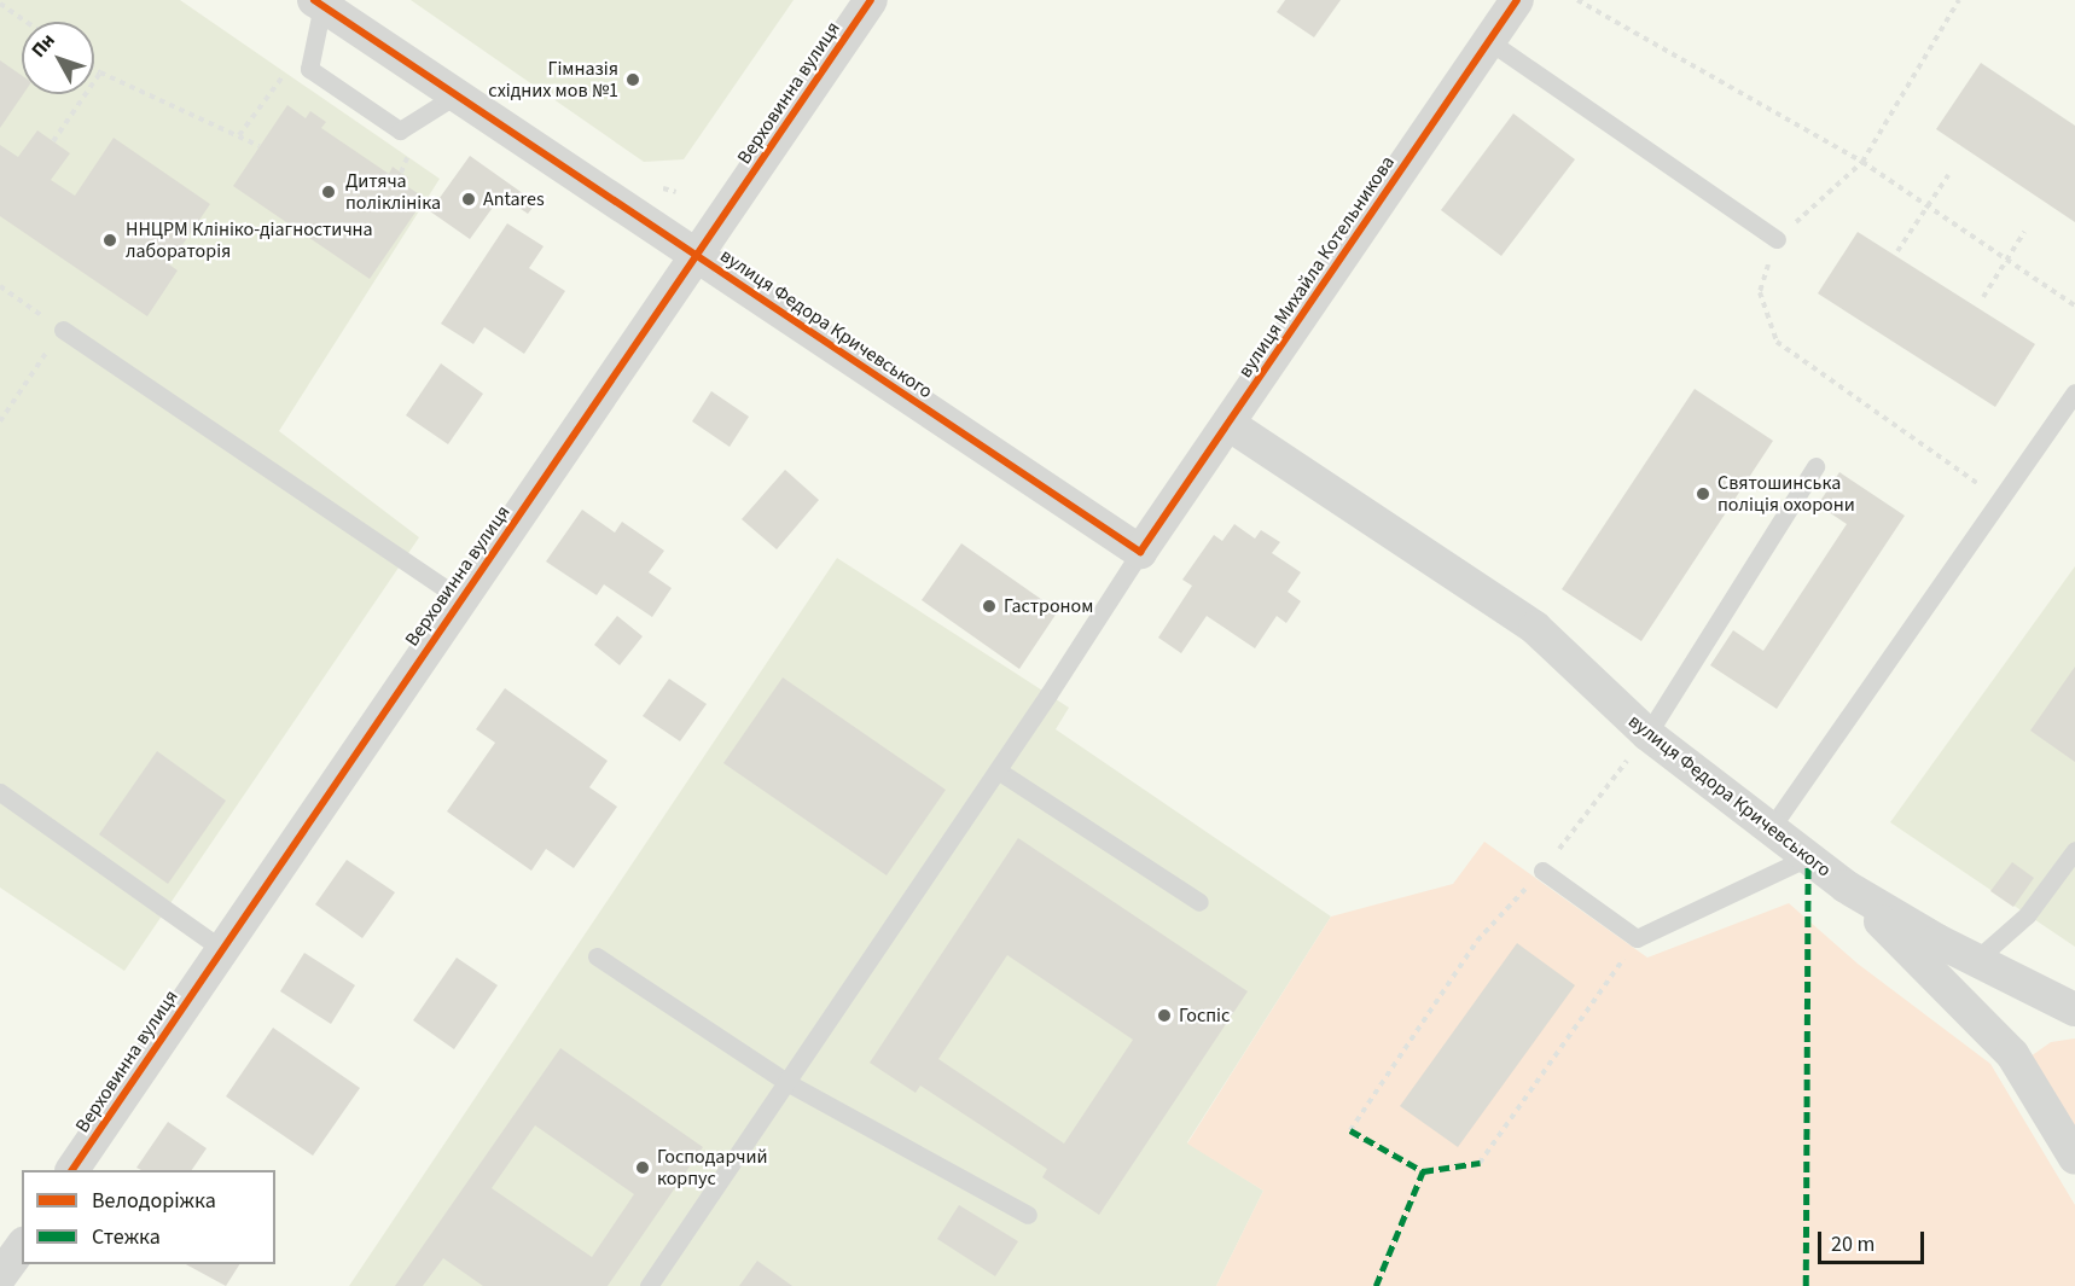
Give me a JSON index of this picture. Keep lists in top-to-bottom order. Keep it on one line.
{"streets":{"street":["Верховинна вулиця","вулиця Михайла Котельникова","вулиця Федора Кричевського"]},"crossings":[["Верховинна вулиця","вулиця Федора Кричевського"],["вулиця Михайла Котельникова","вулиця Федора Кричевського"]],"places":["Гімназія східних мов №1","Дитяча поліклініка","Antares","ННЦРМ Клініко-діагностична лабораторія","Святошинська поліція охорони","Гастроном","Госпіс","Господарчий корпус"],"legend":["Велодоріжка","Стежка"],"scale_bar":"20 m","north":"top left"}
